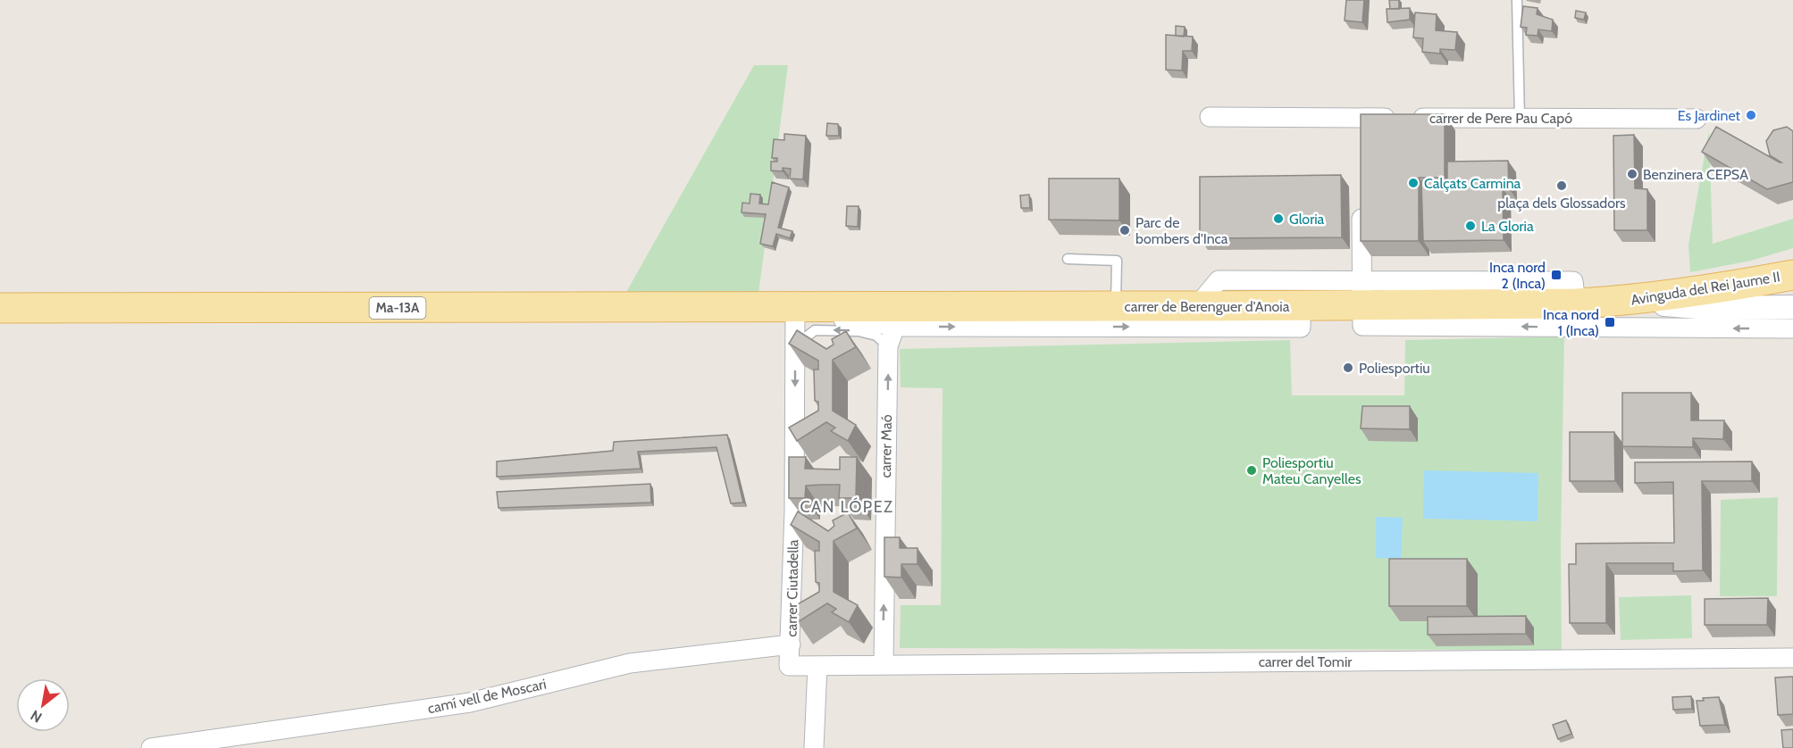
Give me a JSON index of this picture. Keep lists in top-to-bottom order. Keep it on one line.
{"streets":{"main road":["Avinguda del Rei Jaume II","carrer de Berenguer d'Anoia","Ma-13A"],"street":["carrer de Pere Pau Capó","carrer Maó","carrer Ciutadella","carrer del Tomir","camí vell de Moscari"]},"crossings":[["Avinguda del Rei Jaume II","carrer de Berenguer d'Anoia"],["carrer de Berenguer d'Anoia","Ma-13A"],["carrer de Berenguer d'Anoia","carrer Ciutadella"],["Ma-13A","carrer Ciutadella"],["carrer Maó","carrer del Tomir"],["carrer Ciutadella","carrer del Tomir"],["carrer Ciutadella","camí vell de Moscari"]],"one_way":["carrer Maó","carrer Ciutadella"],"districts":["CAN LÓPEZ"],"places":{"other":["Es Jardinet","Benzinera CEPSA","Calçats Carmina","plaça dels Glossadors","Gloria","La Gloria","Parc de bombers d'Inca","Poliesportiu","Poliesportiu Mateu Canyelles"],"transit":["Inca nord 2 (Inca)","Inca nord 1 (Inca)"]},"north":"bottom left"}
